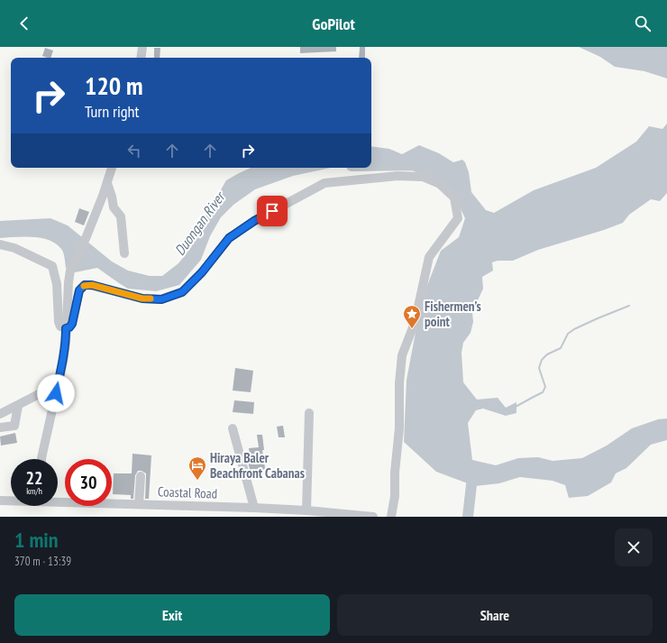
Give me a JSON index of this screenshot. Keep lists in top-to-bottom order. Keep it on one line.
{"streets":{"street":["Coastal Road"]},"water":["Duongan River"],"places":{"place":["Fishermen’s point"],"hotel":["Hiraya Baler Beachfront Cabanas"]},"page":{"header":"GoPilot","turn":["120 m","Turn right"],"speed":"22 km/h","limit":"30","heading":["1 min","370 m · 13:39"],"buttons":["Exit","Share"]}}
